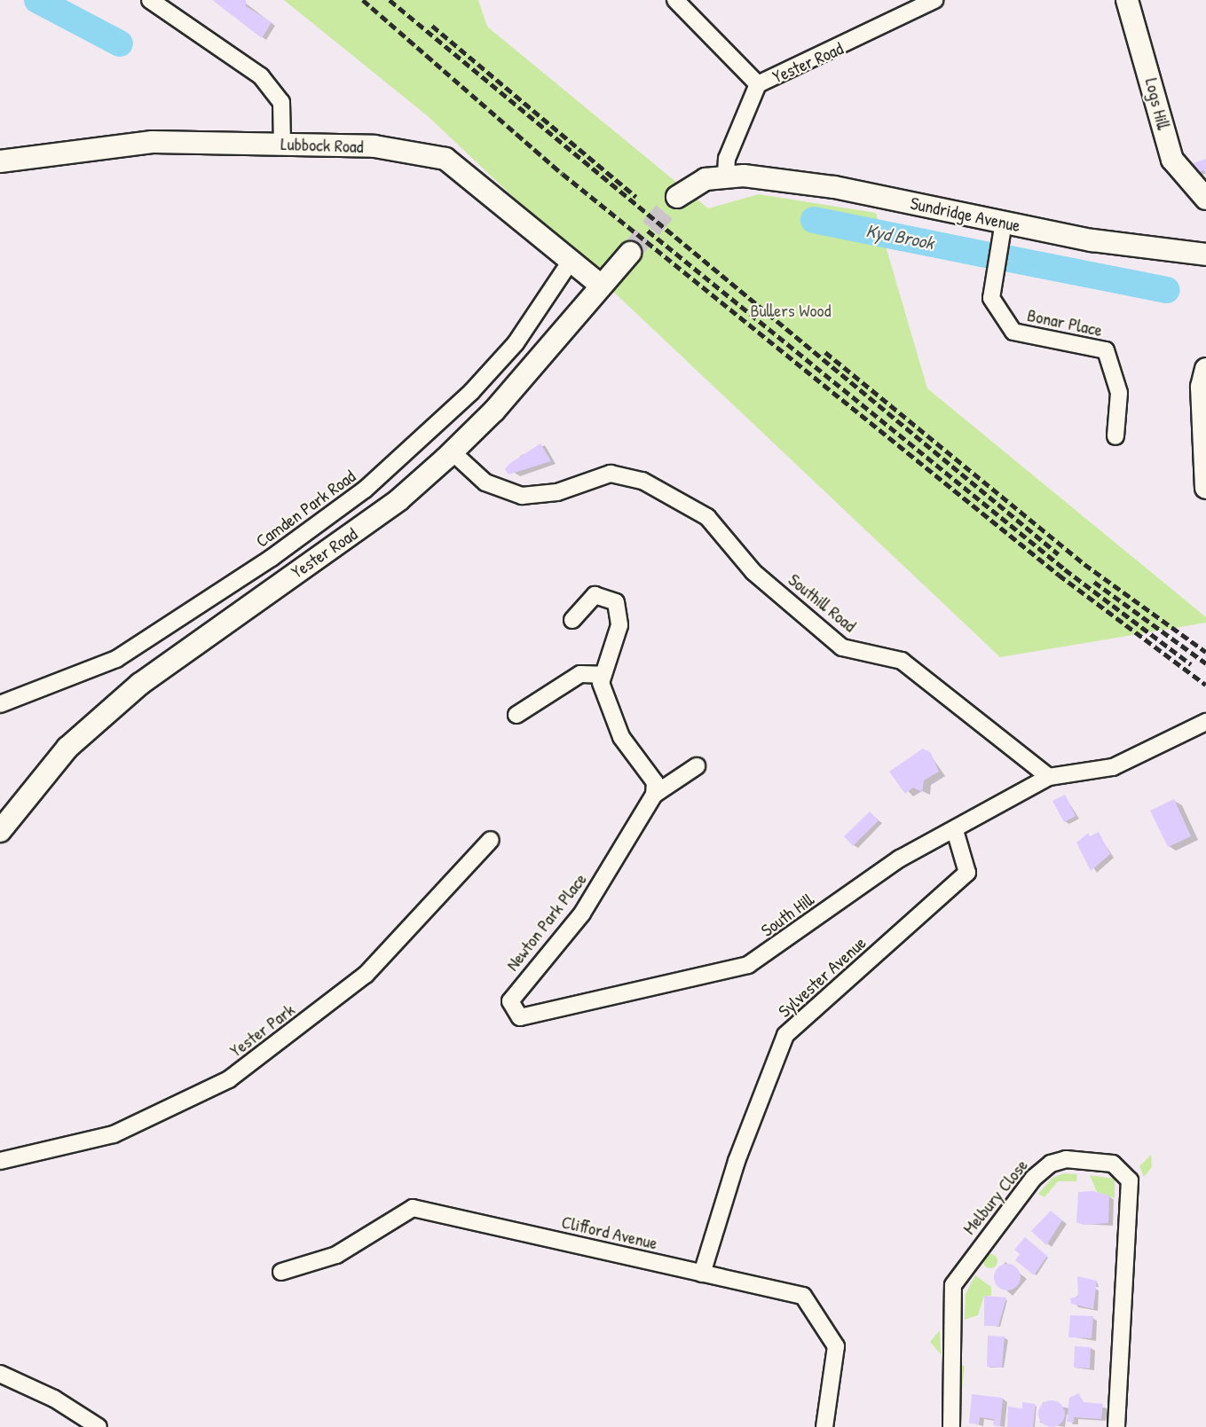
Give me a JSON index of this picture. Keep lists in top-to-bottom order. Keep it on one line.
{"streets":{"street":["Yester Road","Logs Hill","Lubbock Road","Sundridge Avenue","Bonar Place","Camden Park Road","Southill Road","South Hill","Newton Park Place","Sylvester Avenue","Yester Park","Melbury Close","Clifford Avenue"]},"crossings":[["Yester Road","Lubbock Road"],["Yester Road","Sundridge Avenue"],["Yester Road","Southill Road"],["Lubbock Road","Camden Park Road"],["Sundridge Avenue","Bonar Place"],["Southill Road","South Hill"],["South Hill","Newton Park Place"],["South Hill","Sylvester Avenue"],["Sylvester Avenue","Clifford Avenue"]],"water":["Kyd Brook"],"parks":["Bullers Wood"]}
